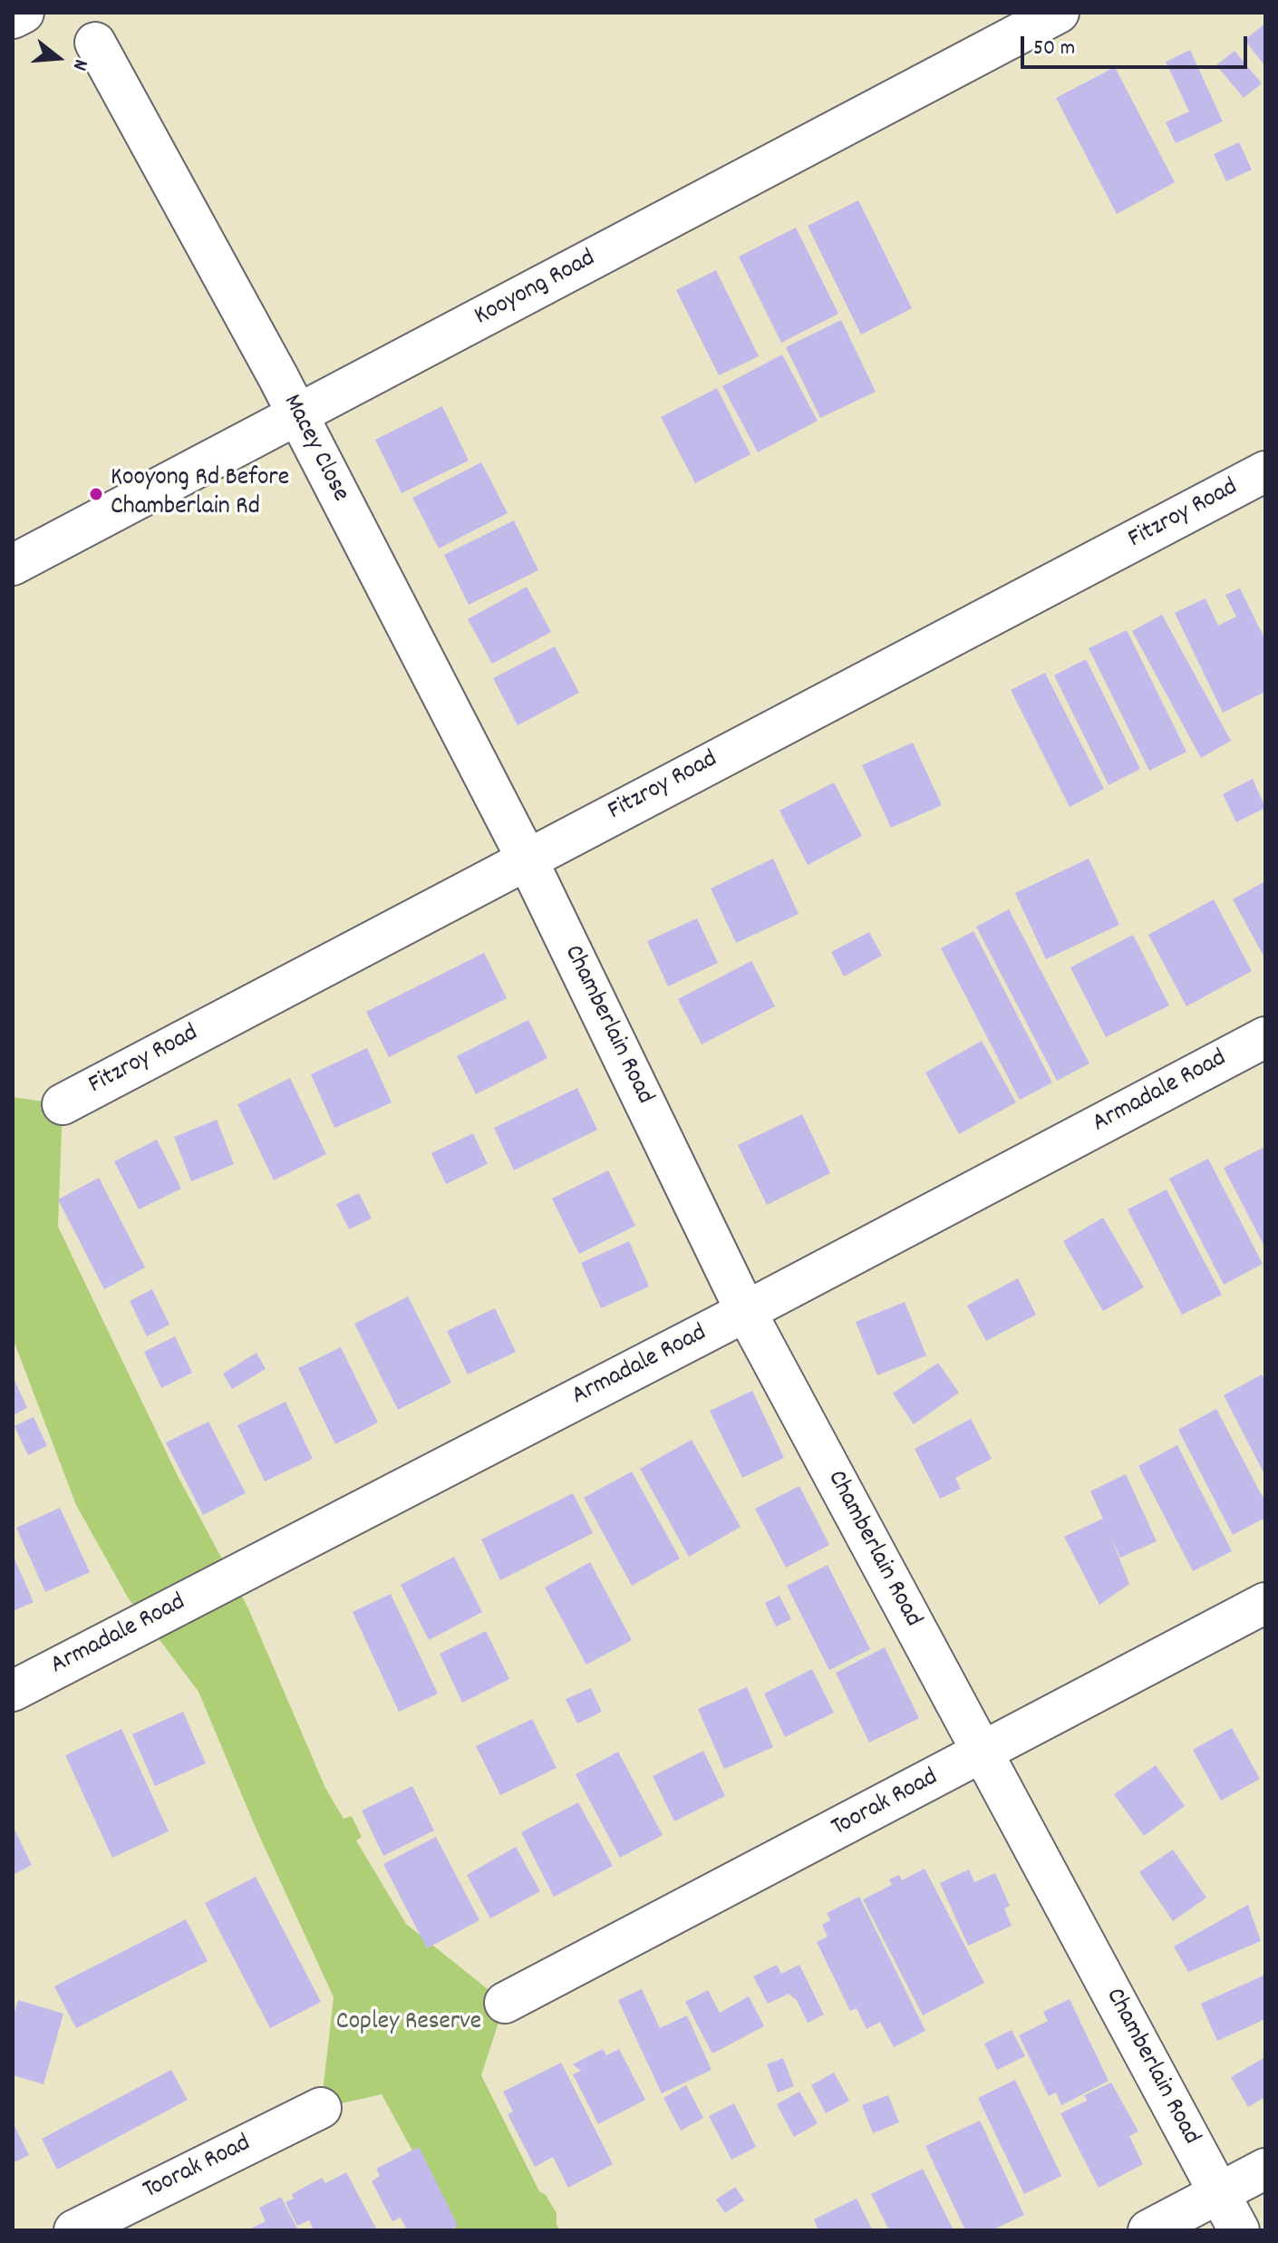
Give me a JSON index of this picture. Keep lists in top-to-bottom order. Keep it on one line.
{"streets":{"street":["Kooyong Road","Macey Close","Fitzroy Road","Chamberlain Road","Armadale Road","Toorak Road"]},"crossings":[["Kooyong Road","Macey Close"],["Macey Close","Fitzroy Road"],["Macey Close","Chamberlain Road"],["Fitzroy Road","Chamberlain Road"],["Chamberlain Road","Armadale Road"],["Chamberlain Road","Toorak Road"]],"parks":["Copley Reserve"],"places":["Kooyong Rd Before Chamberlain Rd"],"scale_bar":"50 m","north":"right"}
